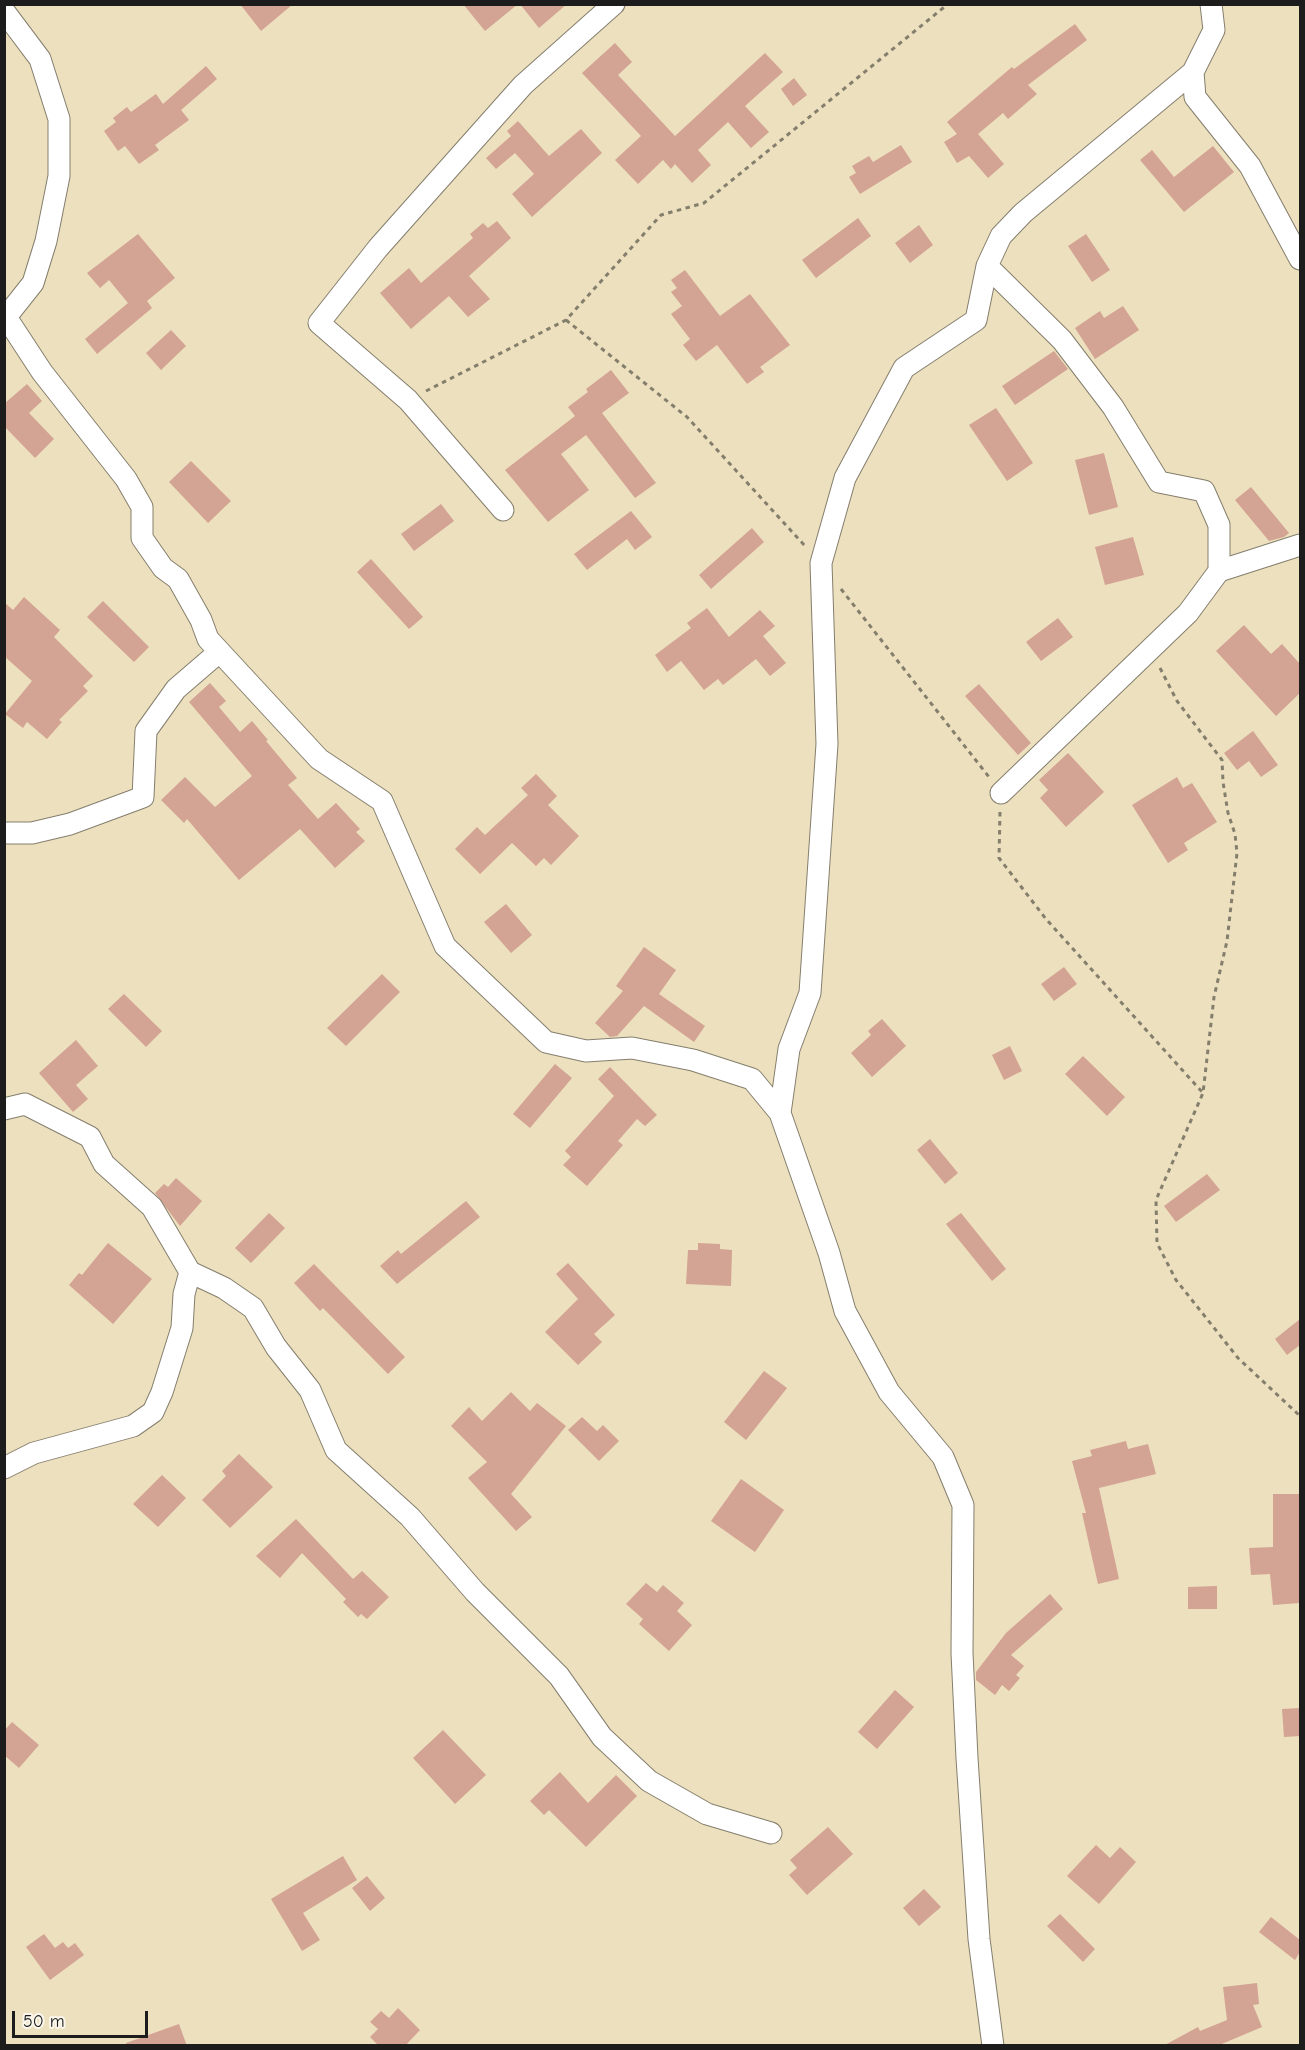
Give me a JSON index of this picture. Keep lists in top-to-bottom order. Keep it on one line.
{"scale_bar":"50 m"}
